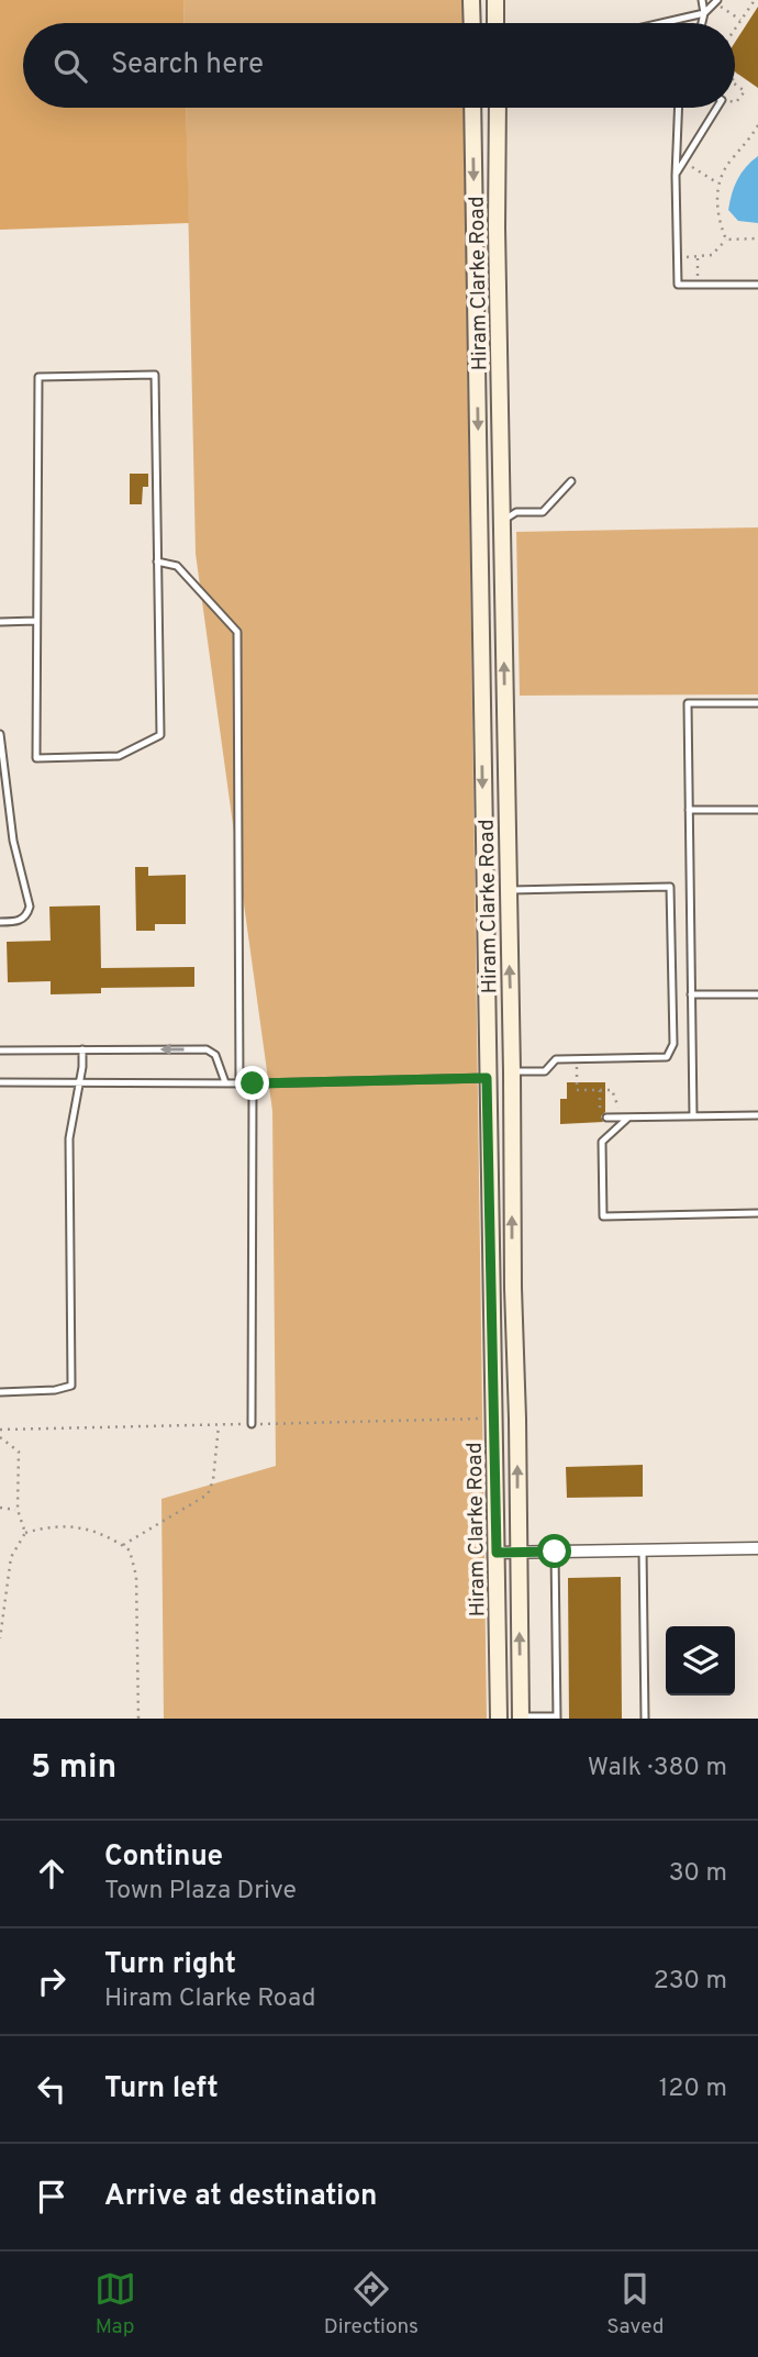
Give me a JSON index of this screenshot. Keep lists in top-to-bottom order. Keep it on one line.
{"streets":{"main road":["Hiram Clarke Road"]},"page":{"search":"Search here","heading":["5 min","Walk · 380 m"],"list":[["Continue","Town Plaza Drive","30 m"],["Turn right","Hiram Clarke Road","230 m"],["Turn left","120 m"],"Arrive at destination"],"nav":["Map","Directions","Saved"]}}
